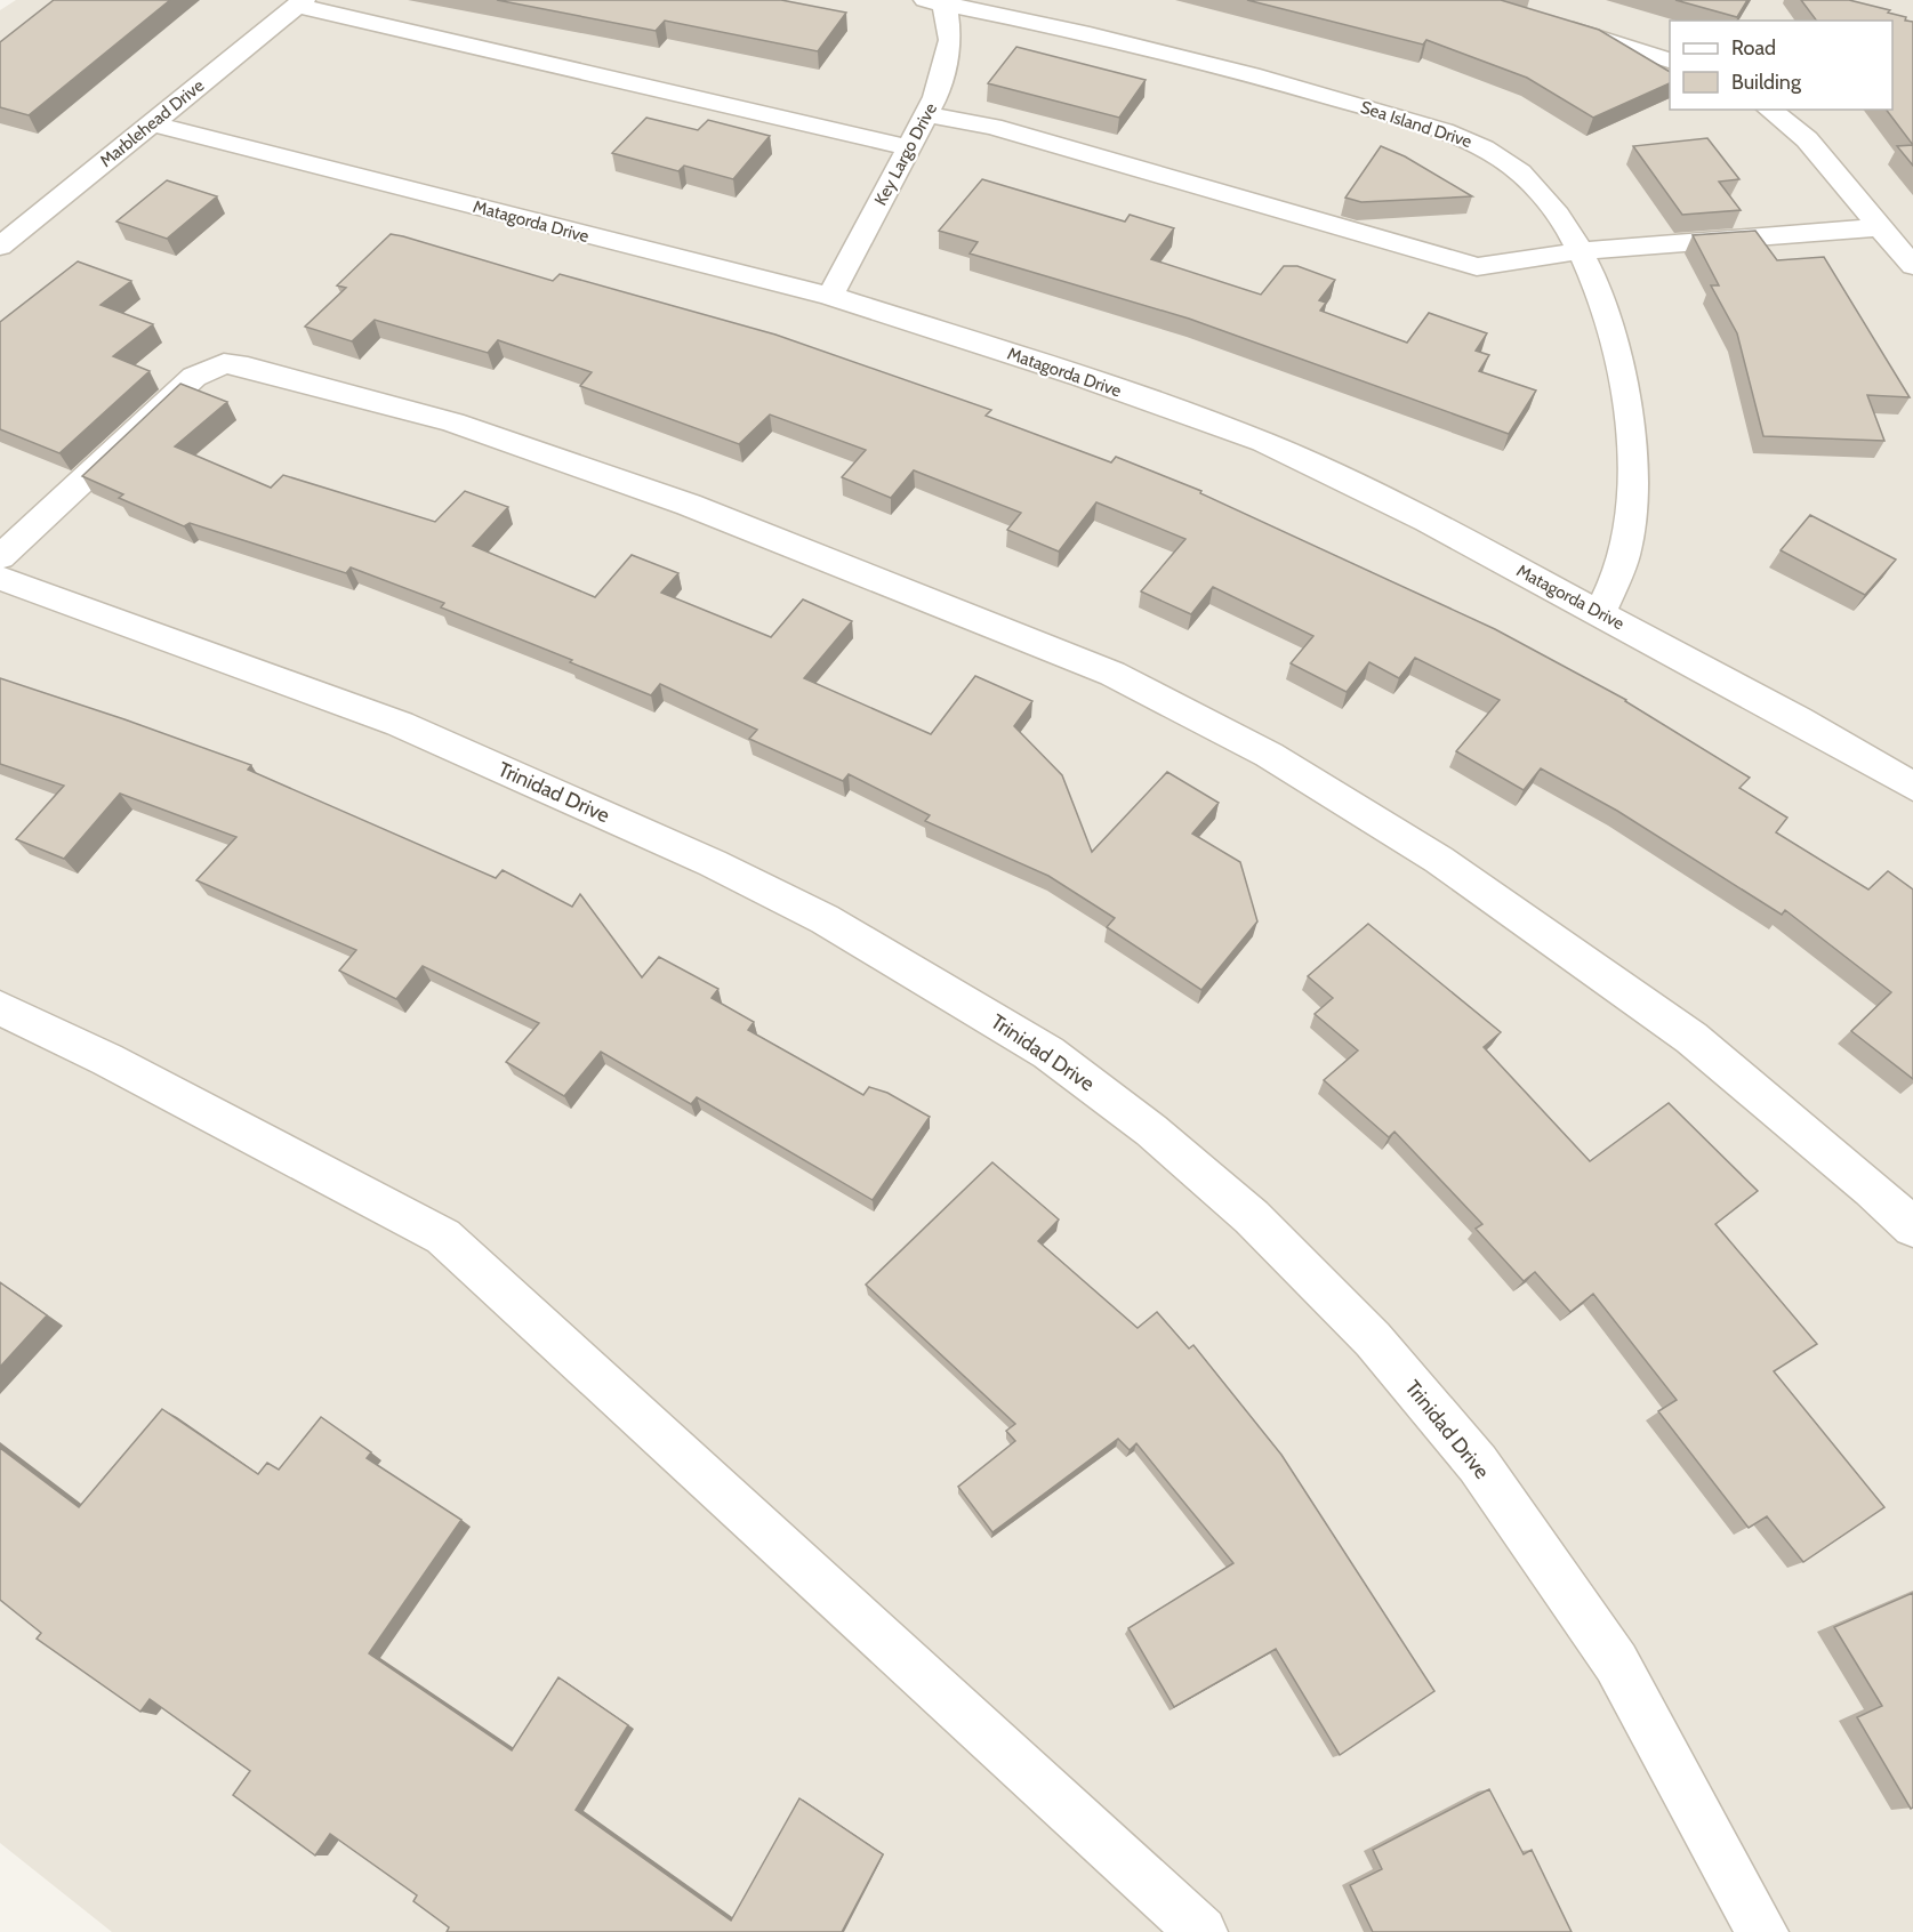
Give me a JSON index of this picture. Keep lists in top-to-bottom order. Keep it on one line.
{"streets":{"street":["Marblehead Drive","Sea Island Drive","Key Largo Drive","Matagorda Drive","Trinidad Drive"]},"crossings":[["Marblehead Drive","Matagorda Drive"],["Sea Island Drive","Key Largo Drive"],["Sea Island Drive","Matagorda Drive"],["Key Largo Drive","Matagorda Drive"]],"legend":["Road","Building"]}
